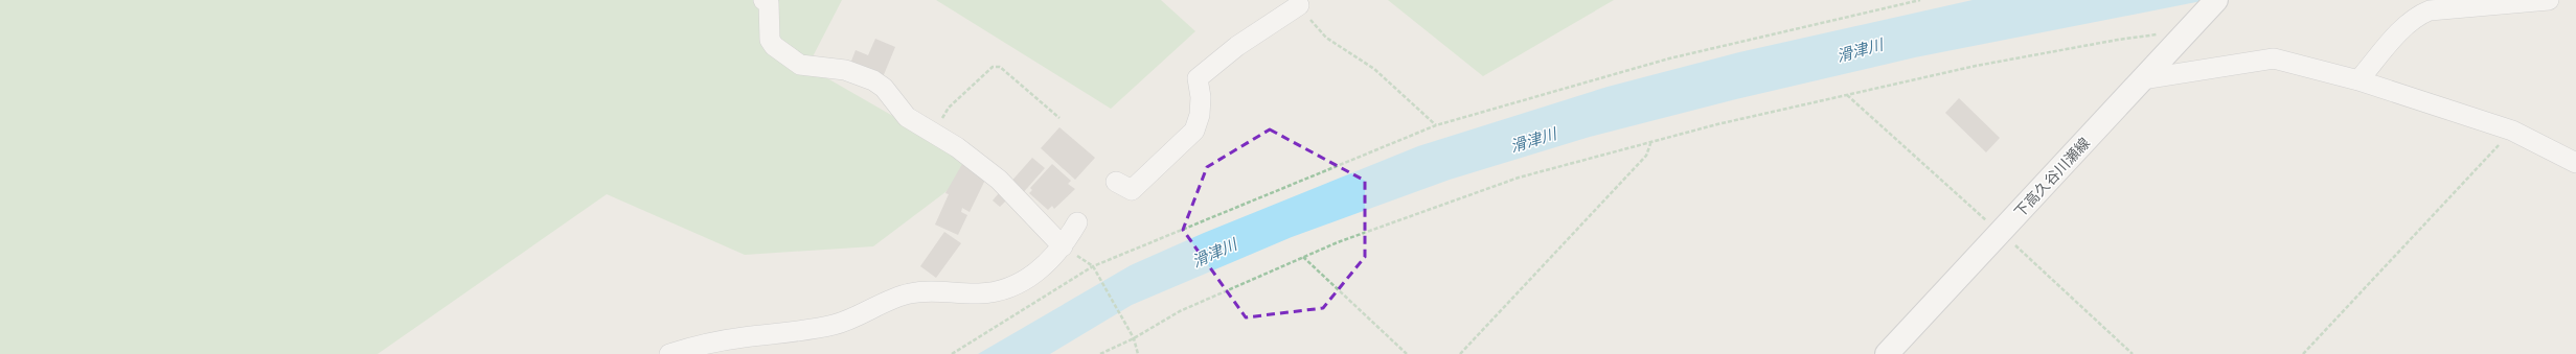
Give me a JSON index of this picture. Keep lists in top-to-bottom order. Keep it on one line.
{"streets":{"main road":["下高久谷川瀬線"]},"water":["滑津川"]}
